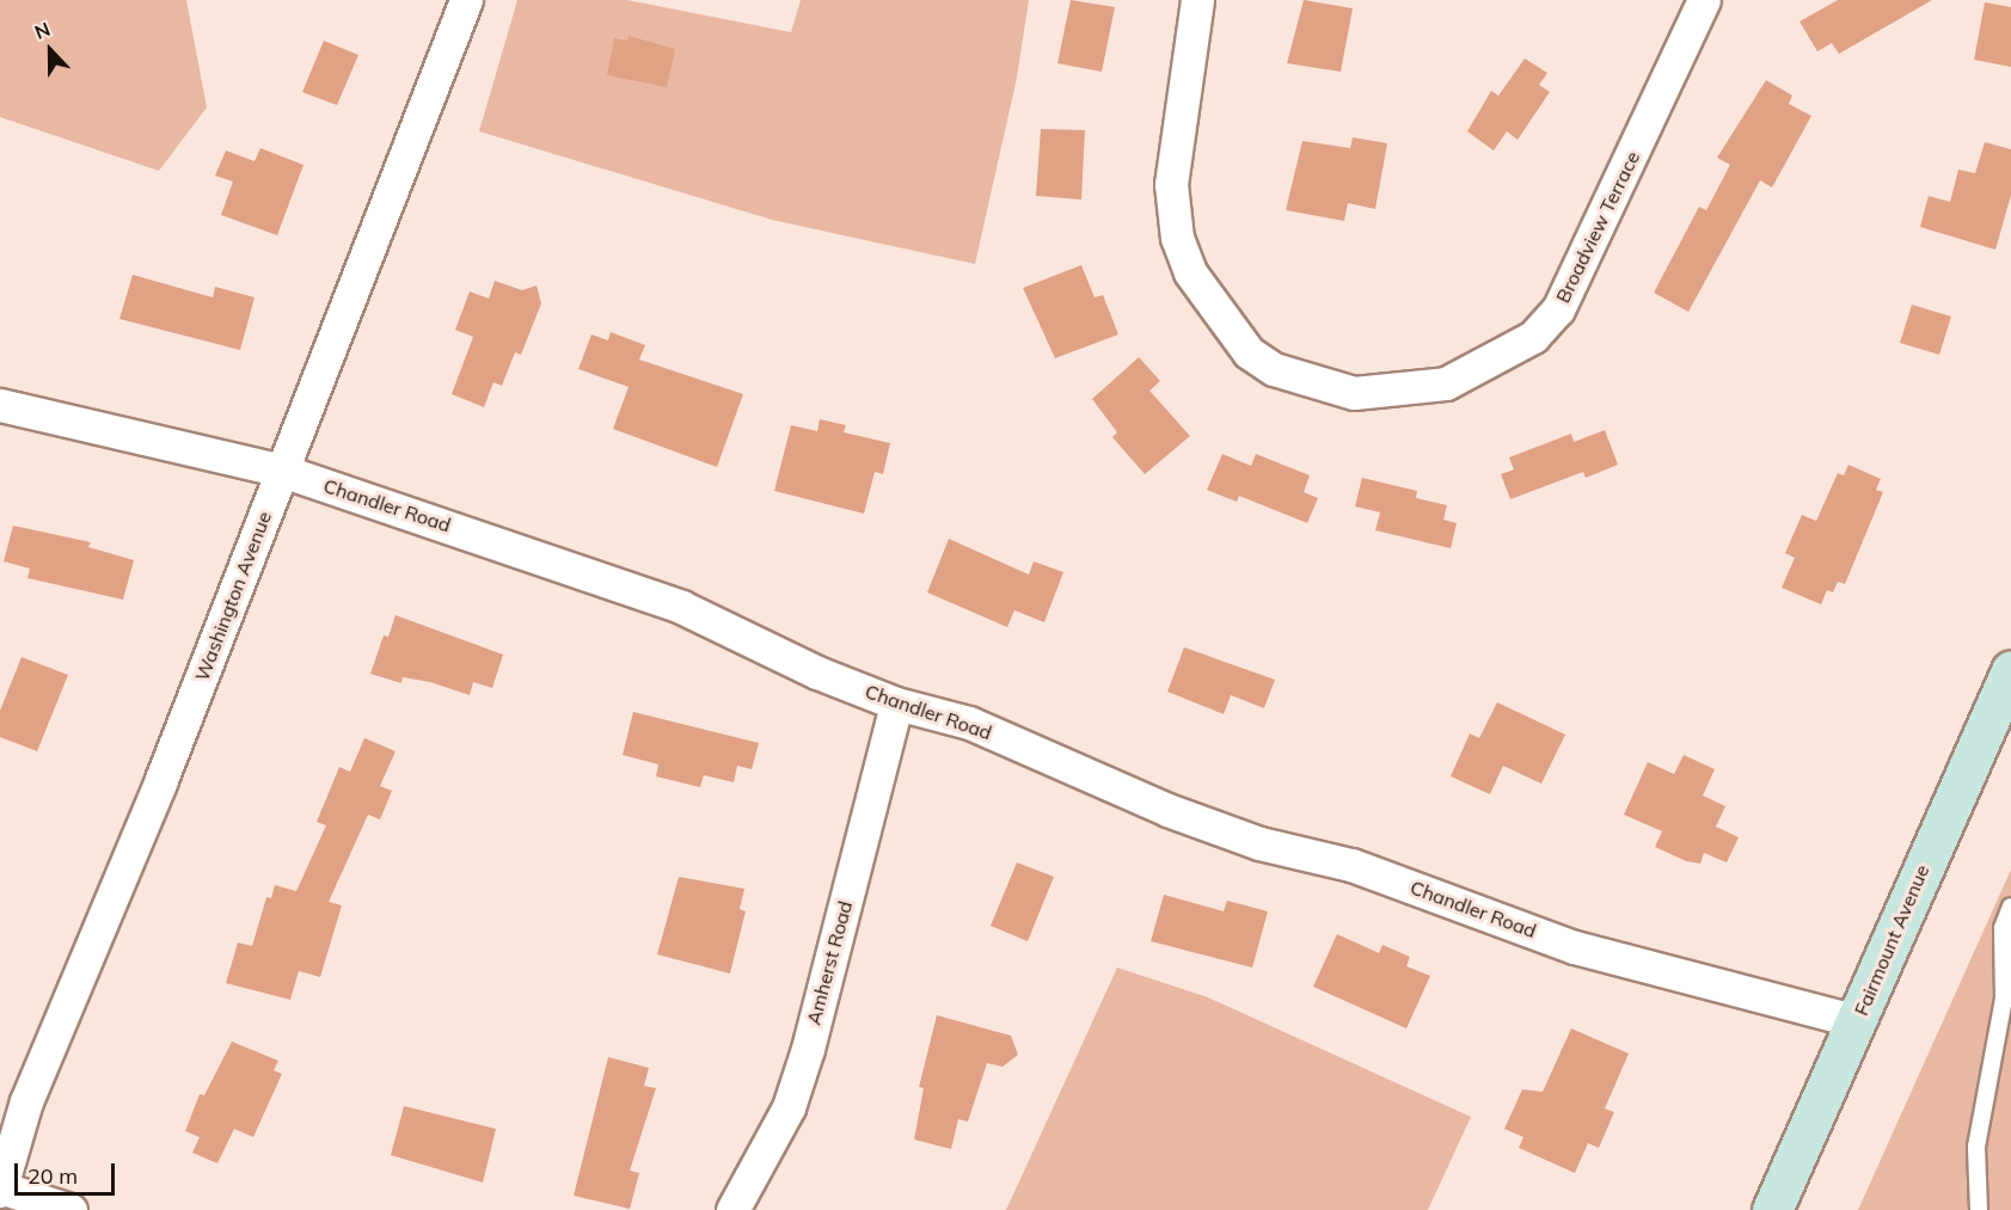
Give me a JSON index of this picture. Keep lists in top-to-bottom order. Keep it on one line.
{"streets":{"main road":["Fairmount Avenue"],"street":["Broadview Terrace","Chandler Road","Washington Avenue","Amherst Road"]},"crossings":[["Chandler Road","Washington Avenue"],["Chandler Road","Fairmount Avenue"],["Chandler Road","Amherst Road"]],"scale_bar":"20 m","north":"top"}
